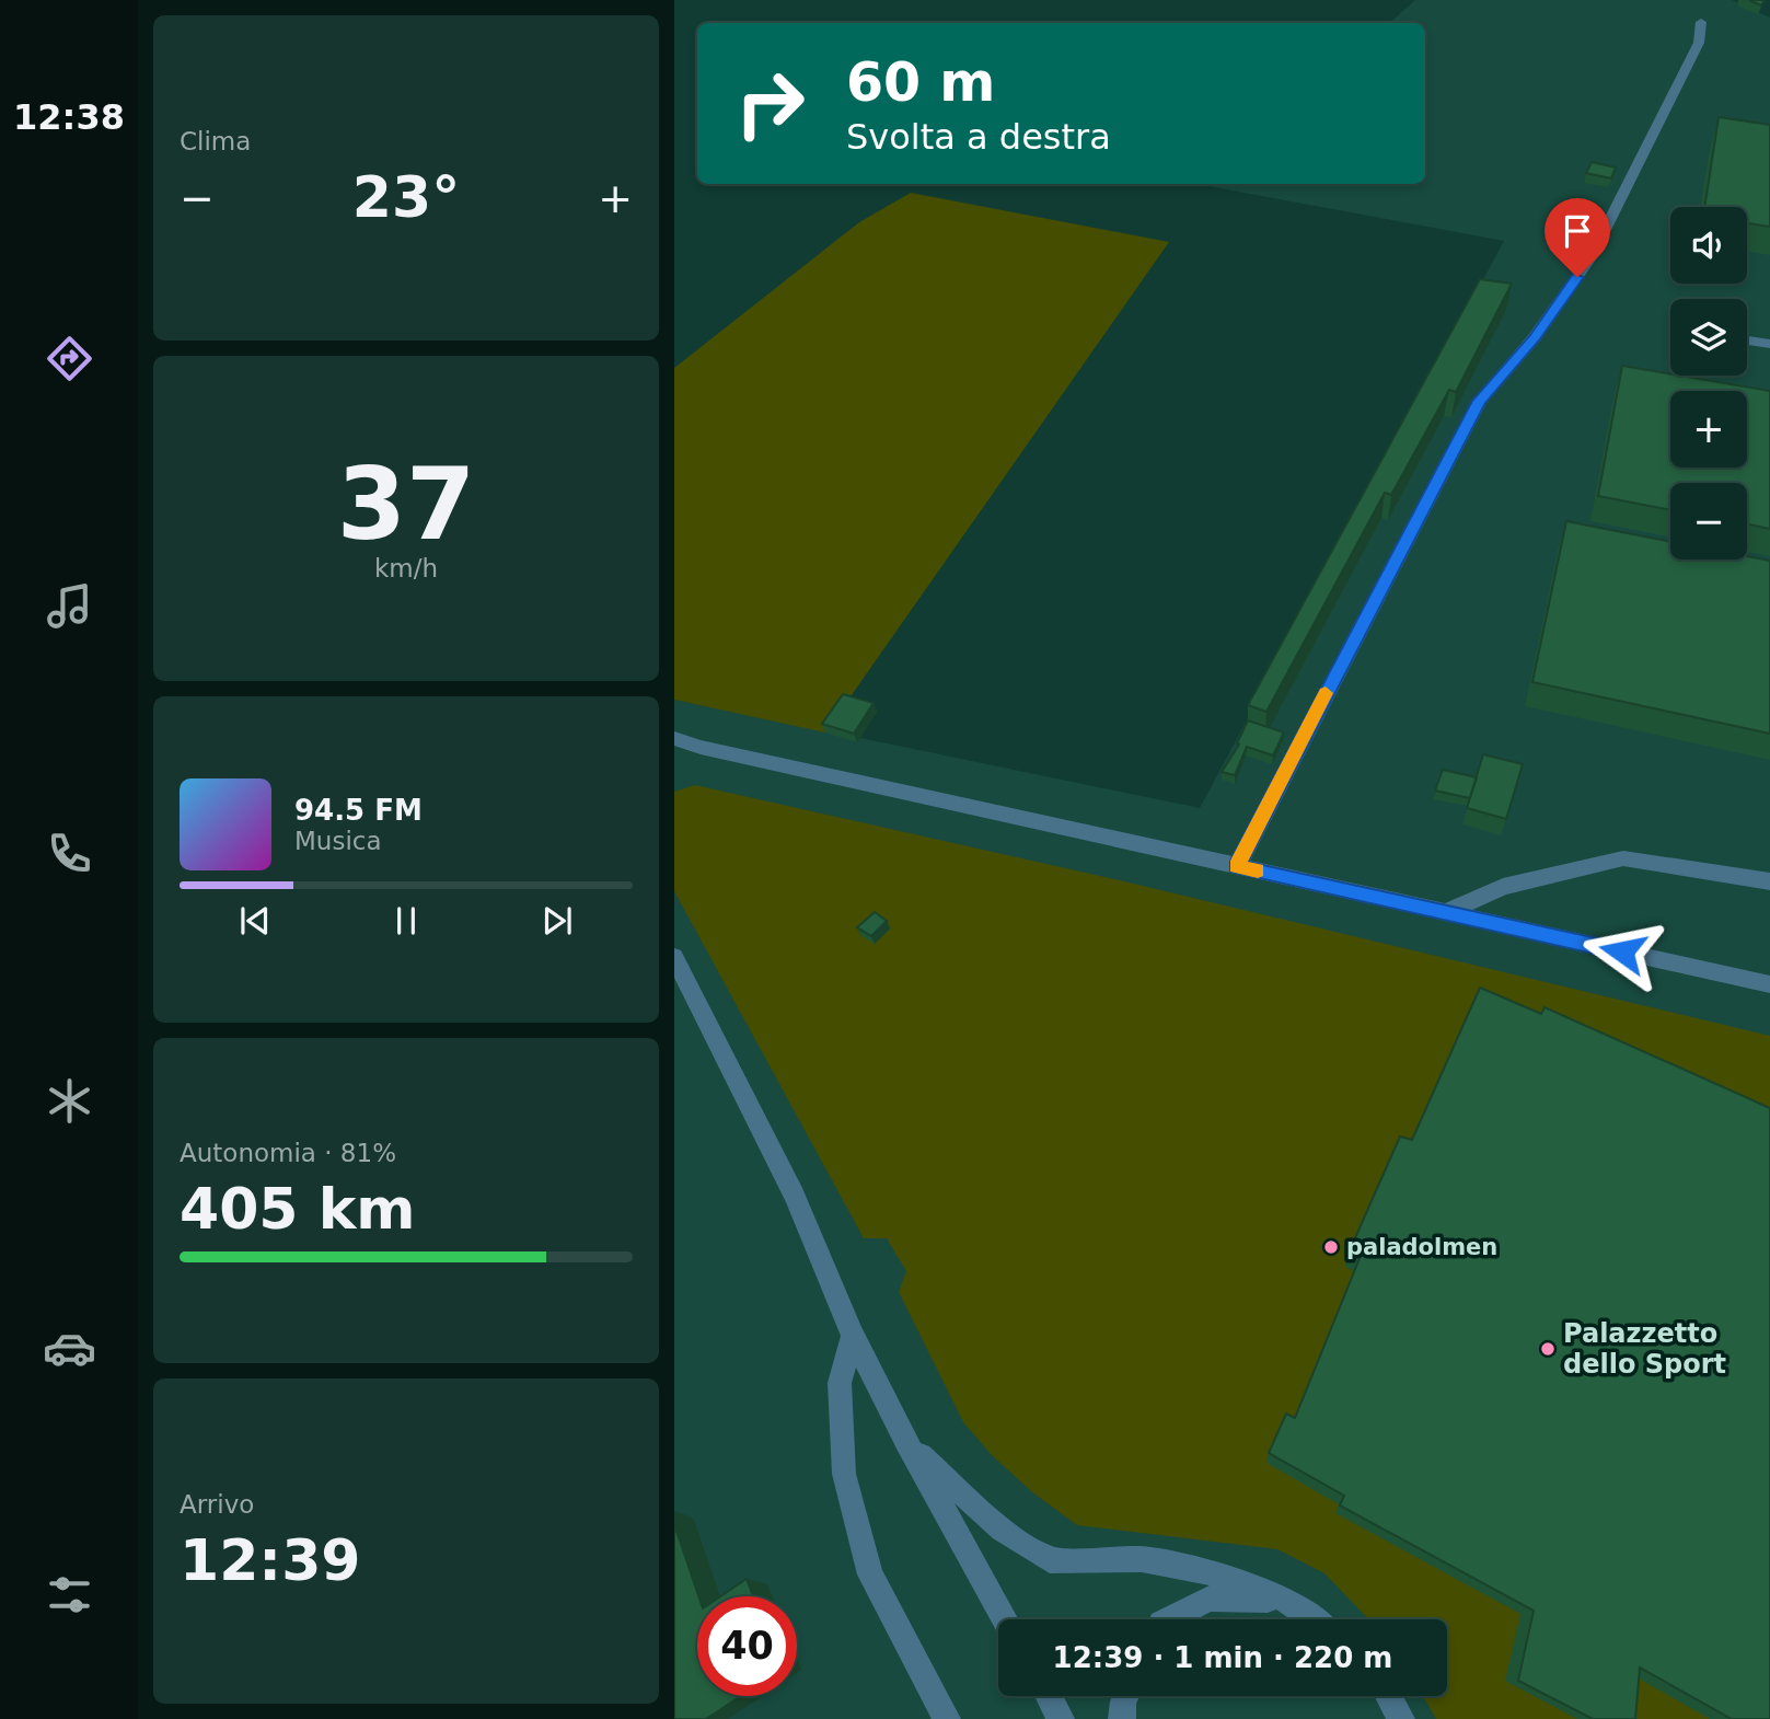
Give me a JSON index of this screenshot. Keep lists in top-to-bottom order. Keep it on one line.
{"places":["paladolmen","Palazzetto dello Sport"],"page":{"tabs":"12:38","tile":["Clima",["37","km/h"],["Autonomia · 81%","405 km"],["Arrivo","12:39"]],"turn":["60 m","Svolta a destra"],"heat":["−","23°","+"],"map_buttons":["+","−"],"song":["94.5 FM","Musica"],"limit":"40","trip":"12:39 · 1 min · 220 m"}}
